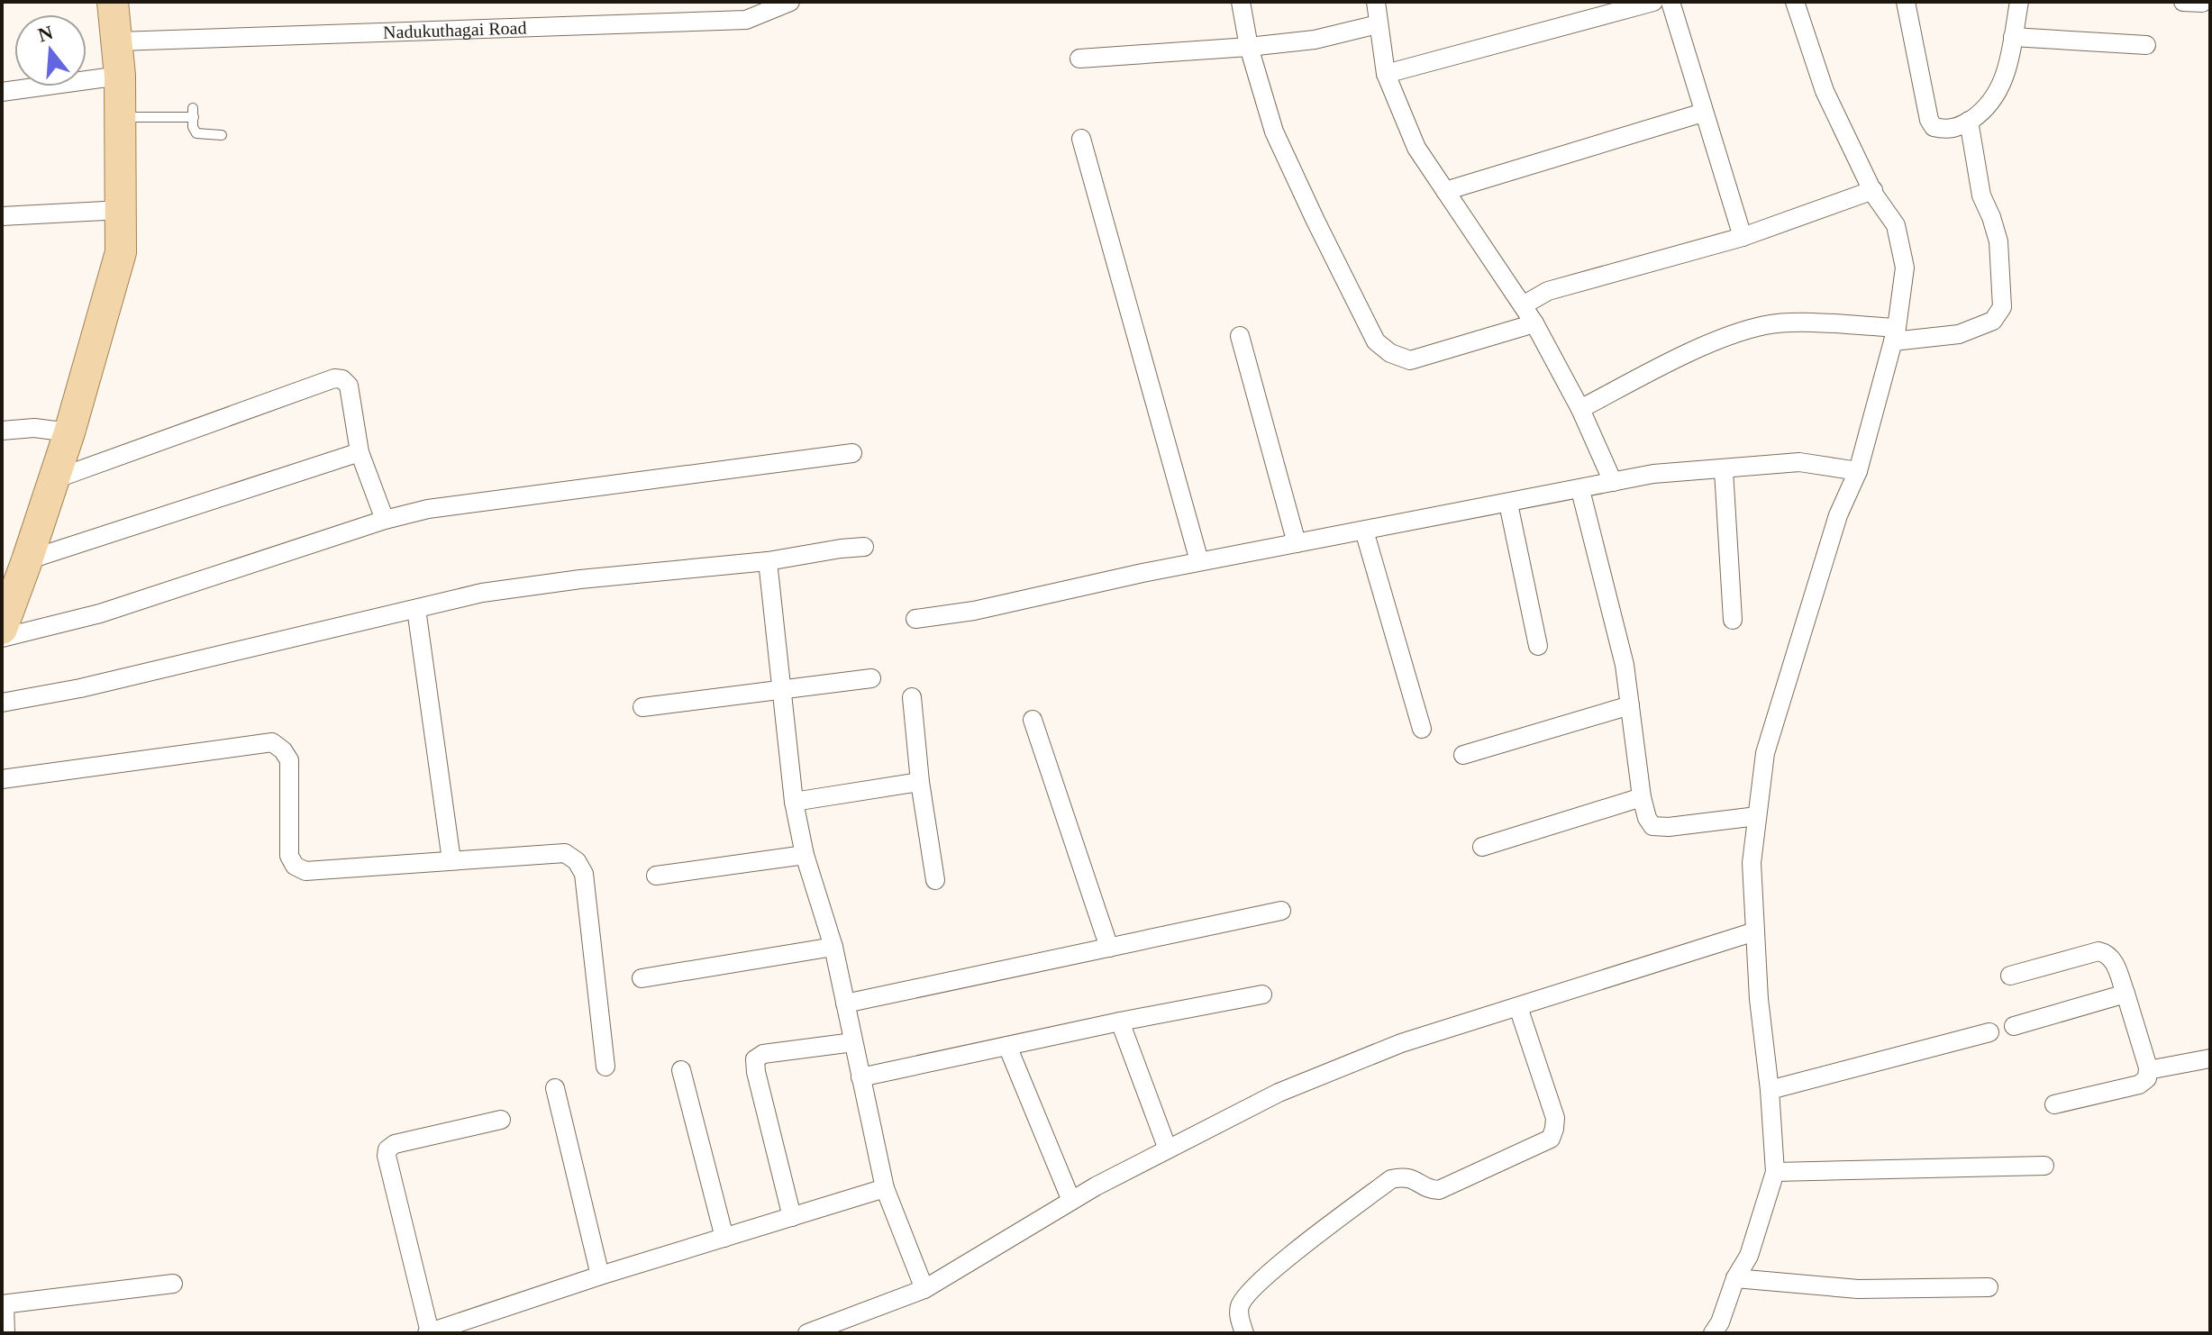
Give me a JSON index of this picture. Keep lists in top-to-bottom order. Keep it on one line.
{"streets":{"street":["Nadukuthagai Road"]},"north":"top"}
